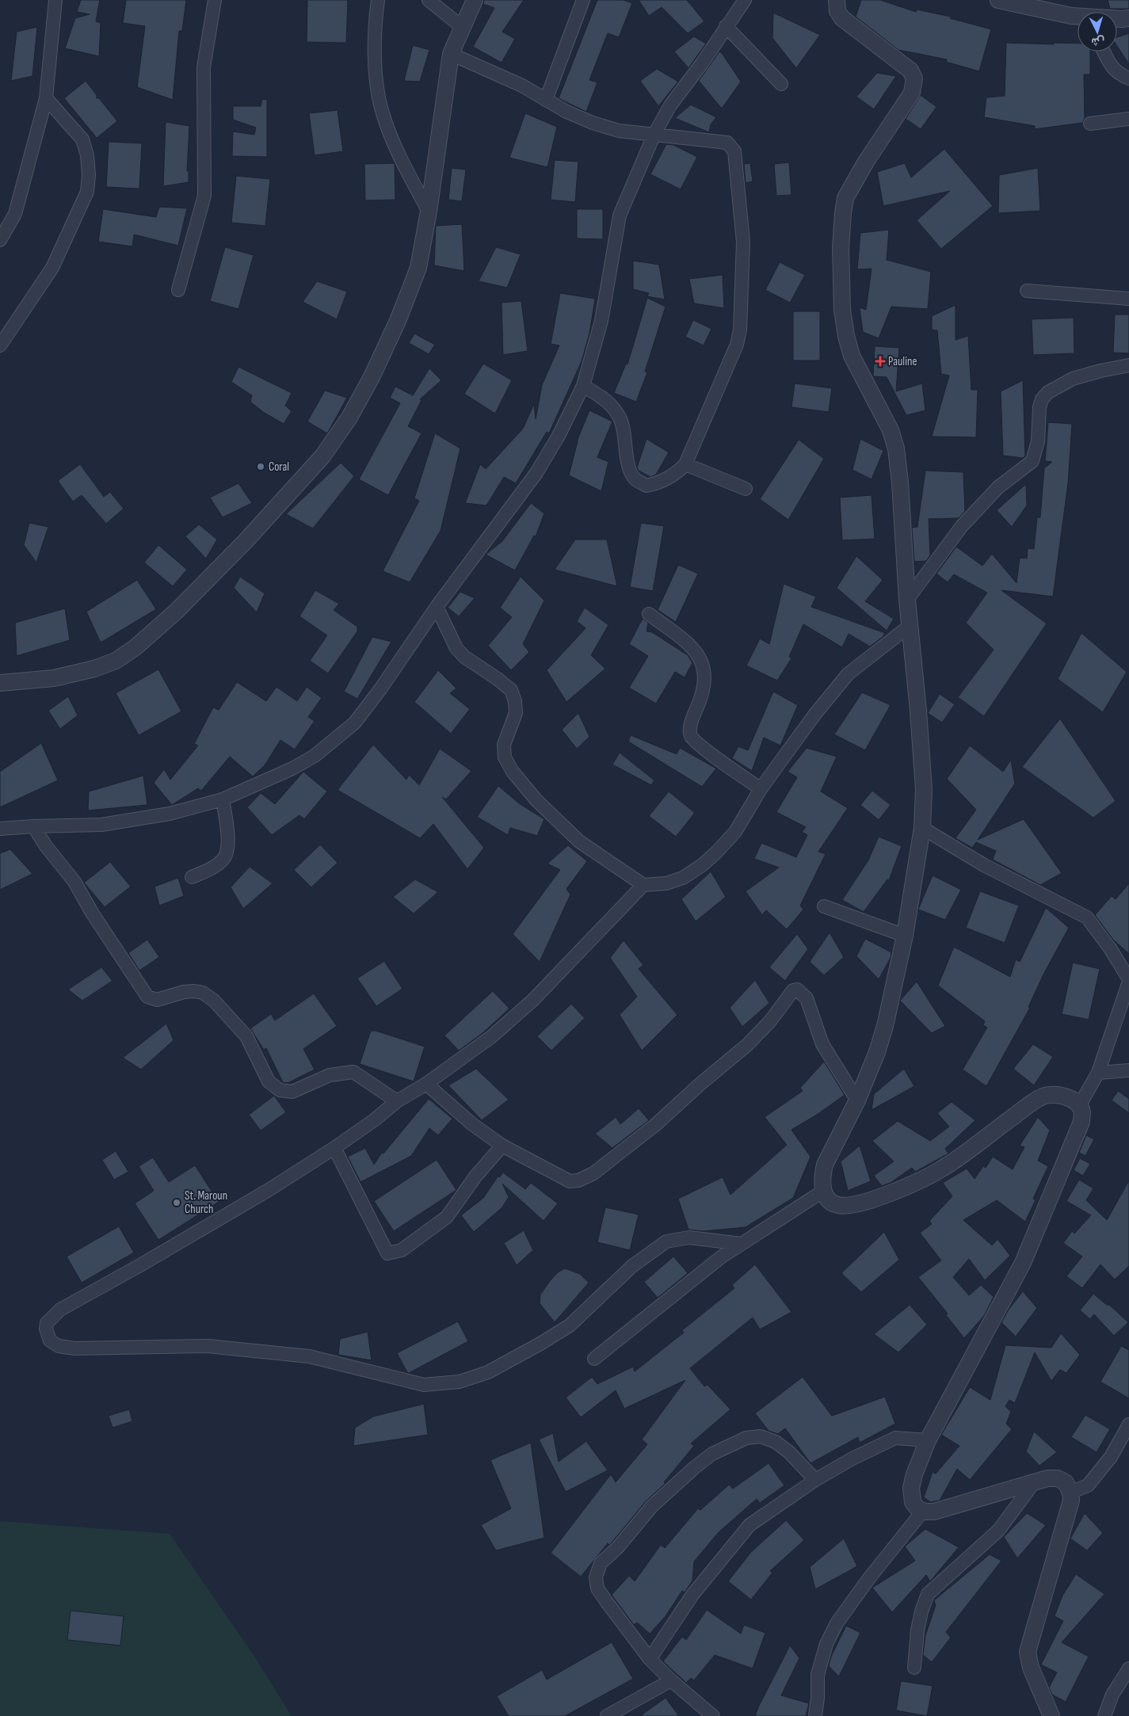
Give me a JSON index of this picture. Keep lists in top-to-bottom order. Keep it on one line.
{"places":{"health":["Pauline"],"other":["Coral","St. Maroun Church"]},"north":"bottom"}
